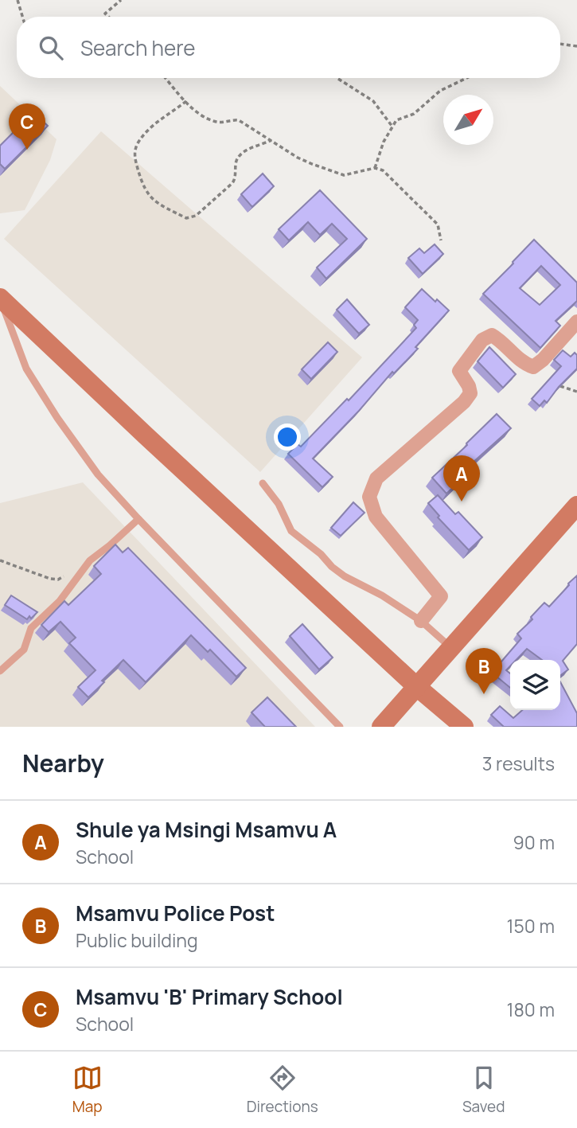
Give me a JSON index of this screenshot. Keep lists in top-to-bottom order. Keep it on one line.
{"north":"top right","page":{"search":"Search here","pins":["C","A","B"],"heading":["Nearby","3 results"],"list":[{"mark":"A","name":"Shule ya Msingi Msamvu A","note":"School","value":"90 m"},{"mark":"B","name":"Msamvu Police Post","note":"Public building","value":"150 m"},{"mark":"C","name":"Msamvu 'B' Primary School","note":"School","value":"180 m"}],"nav":["Map","Directions","Saved"]}}
